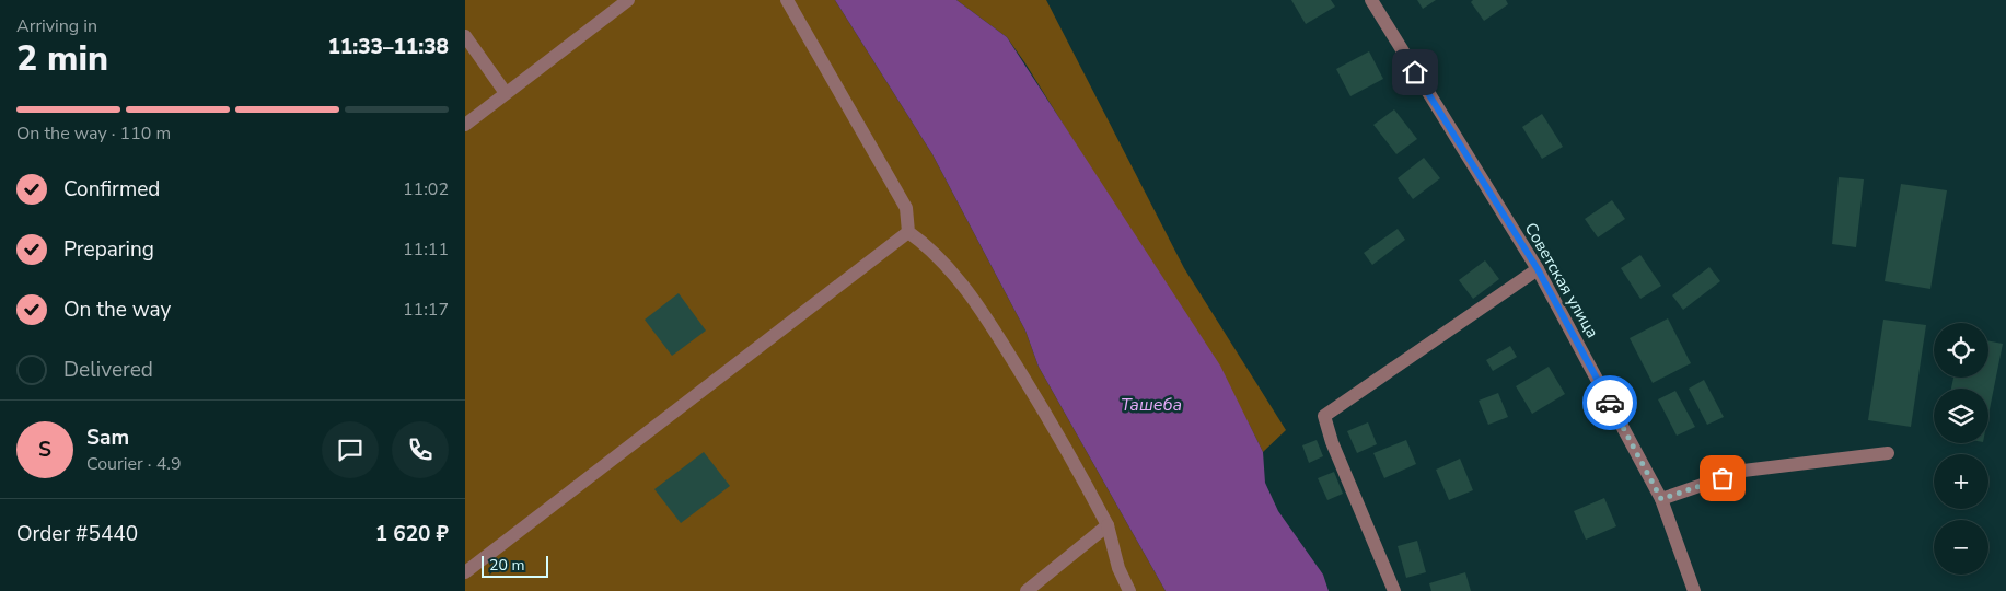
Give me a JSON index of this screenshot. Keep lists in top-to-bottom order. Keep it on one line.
{"streets":{"street":["Советская улица"]},"water":["Ташеба"],"scale_bar":"20 m","page":{"heading":["2 min","Arriving in","11:33–11:38"],"panel":["Sam","Courier · 4.9","Order #5440","1 620 ₽"],"bar":"On the way · 110 m","list":[["Confirmed","11:02"],["Preparing","11:11"],["On the way","11:17"],"Delivered"],"map_buttons":["+","−"],"round":"S","scale":"20 m"}}
